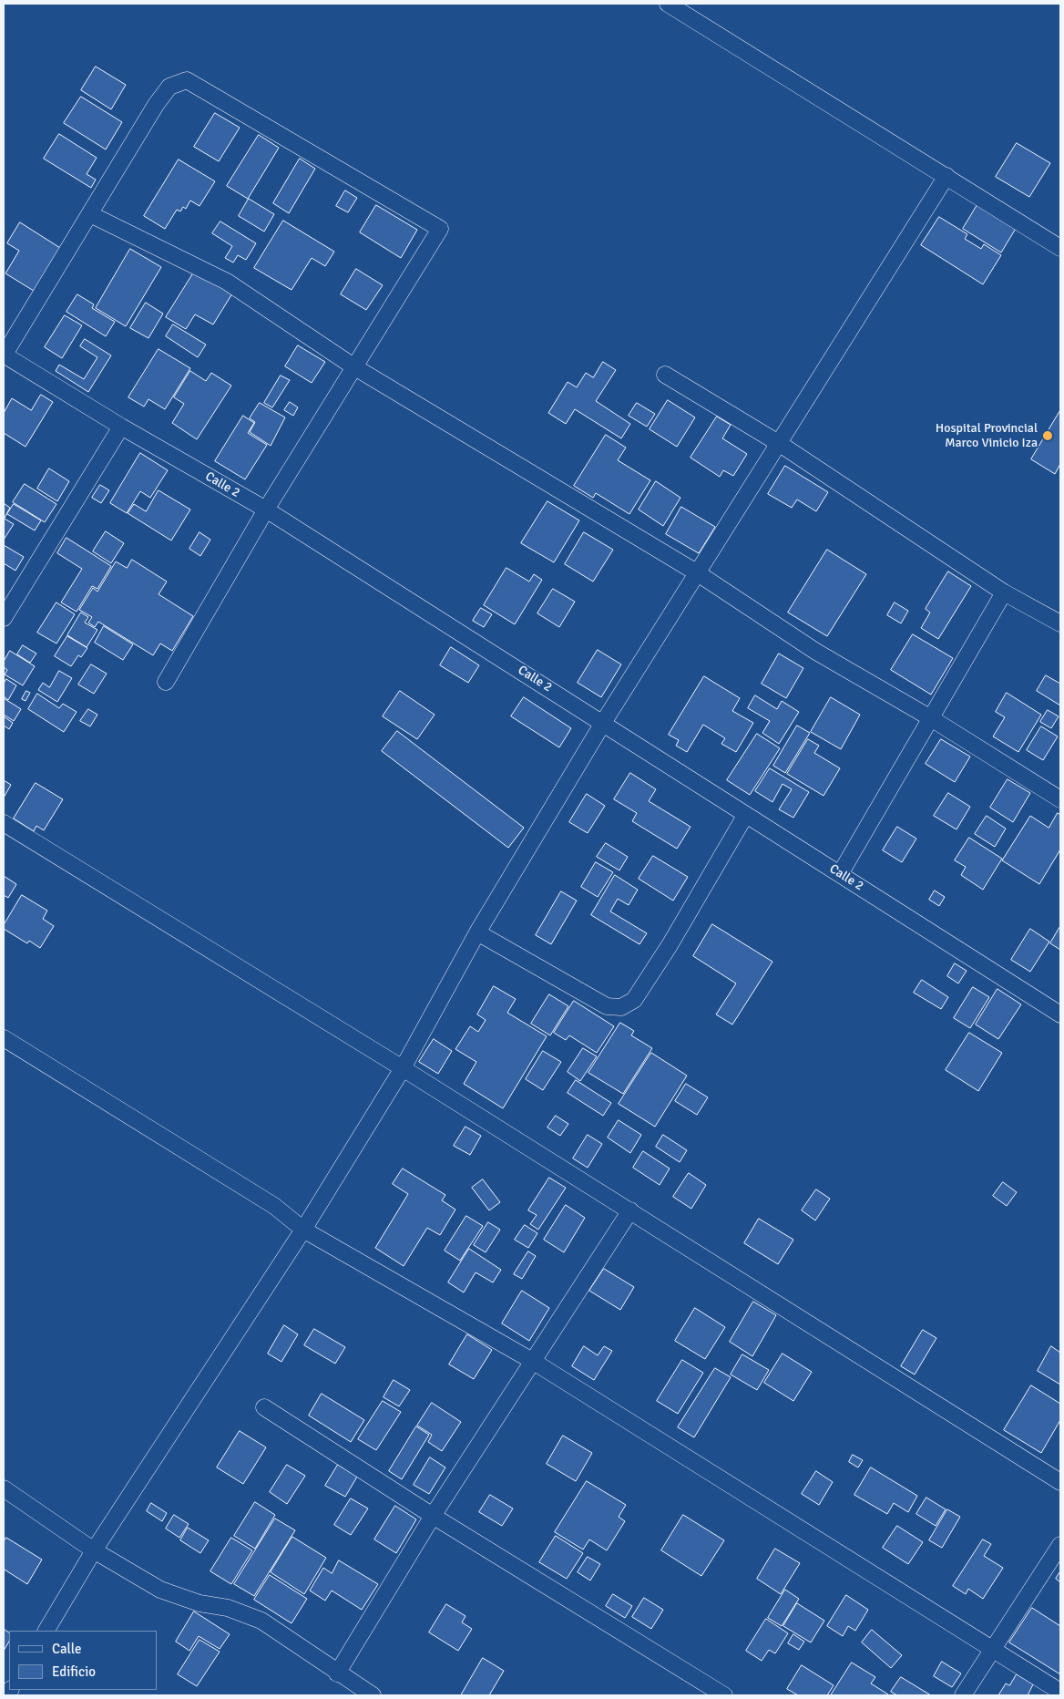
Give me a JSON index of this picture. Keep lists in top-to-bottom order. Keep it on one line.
{"streets":{"street":["Calle 2"]},"places":["Hospital Provincial Marco Vinicio Iza"],"legend":["Calle","Edificio"]}
